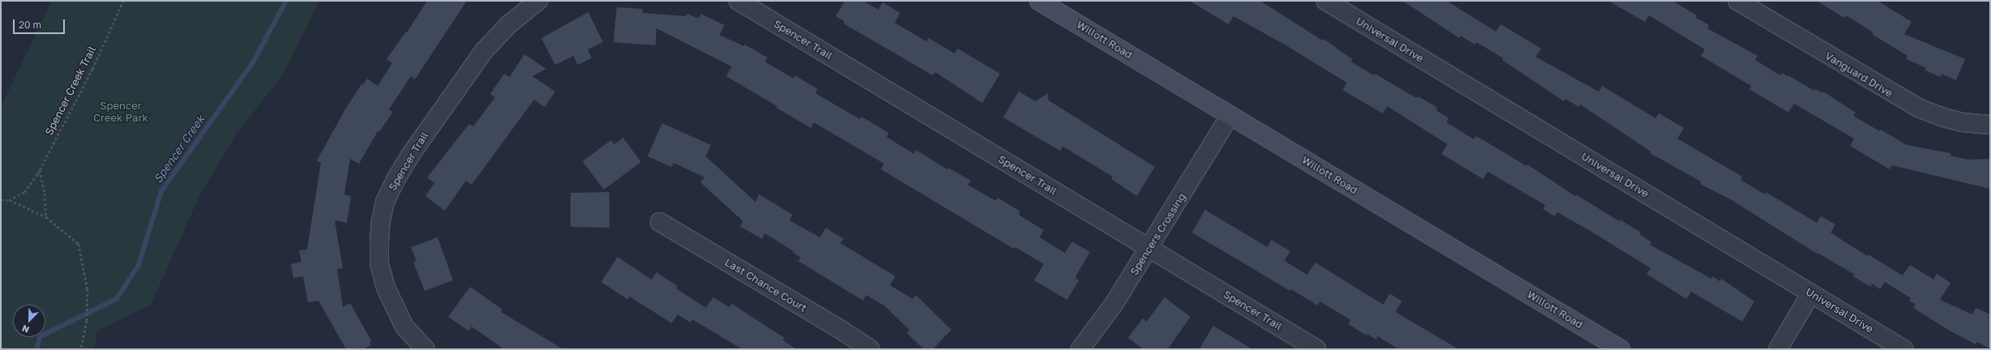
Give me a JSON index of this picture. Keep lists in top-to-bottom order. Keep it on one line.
{"streets":{"main road":["Willott Road"],"street":["Spencer Trail","Universal Drive","Vanguard Drive","Spencers Crossing","Last Chance Court"],"path":["Spencer Creek Trail"]},"crossings":[["Spencer Trail","Spencers Crossing"],["Willott Road","Spencers Crossing"]],"water":["Spencer Creek"],"parks":["Spencer Creek Park"],"scale_bar":"20 m","north":"bottom left"}
